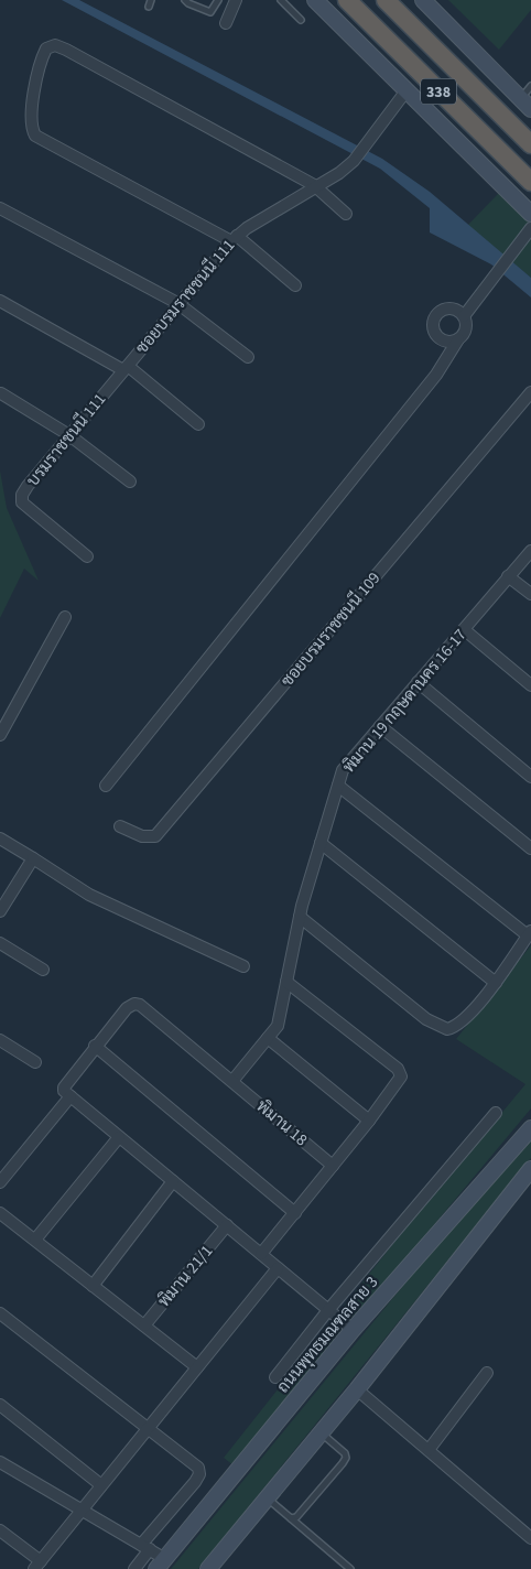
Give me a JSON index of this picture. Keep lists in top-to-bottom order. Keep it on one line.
{"streets":{"highway":["338"],"main road":["ถนนพุทธมณฑลสาย 3"],"street":["ซอยบรมราชชนนี 111","บรมราชชนนี 111","ซอยบรมราชชนนี 109","พิมาน 19 กฤษดานคร 16-17","พิมาน 18","พิมาน 21/1"]},"crossings":[["338","ซอยบรมราชชนนี 111"],["ซอยบรมราชชนนี 111","บรมราชชนนี 111"],["พิมาน 19 กฤษดานคร 16-17","พิมาน 18"]]}
